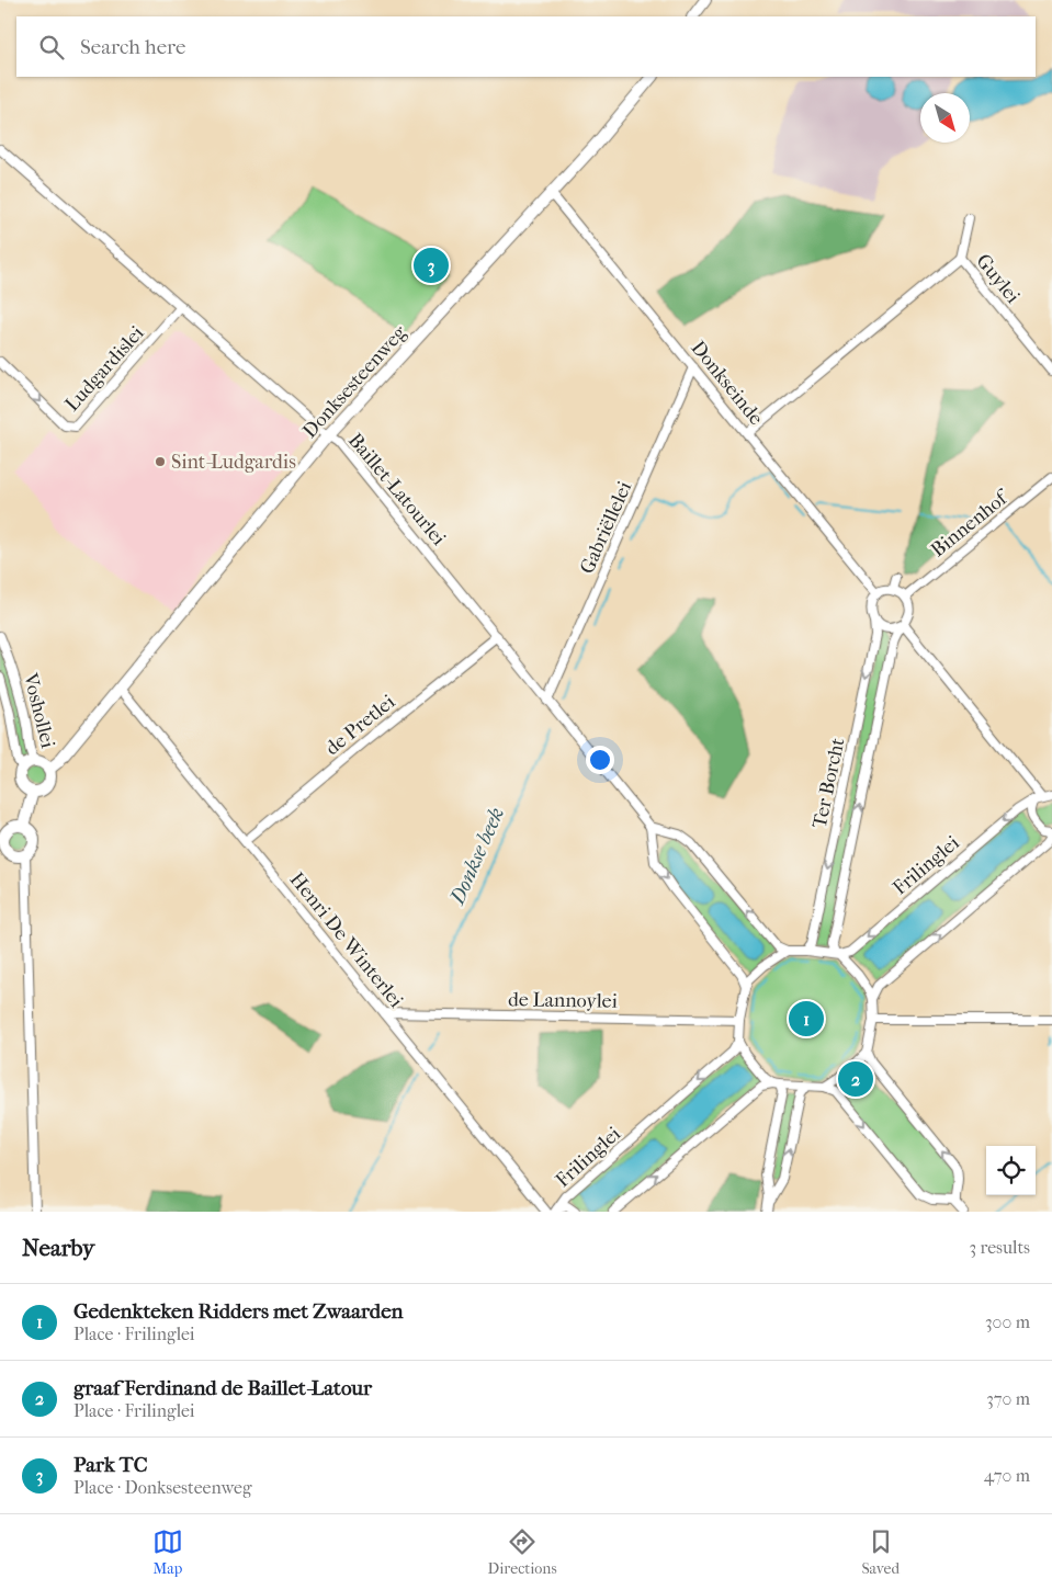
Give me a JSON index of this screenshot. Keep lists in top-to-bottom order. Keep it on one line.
{"streets":{"street":["Guylei","Ludgardislei","Donksesteenweg","Donkseinde","Baillet-Latourlei","Binnenhof","Gabriëllelei","Voshollei","de Pretlei","Ter Borcht","Frilinglei","Henri De Winterlei","de Lannoylei"]},"crossings":[["Ludgardislei","Baillet-Latourlei"],["Donksesteenweg","Donkseinde"],["Donksesteenweg","Baillet-Latourlei"],["Donksesteenweg","Voshollei"],["Donksesteenweg","Henri De Winterlei"],["Donkseinde","Binnenhof"],["Donkseinde","Gabriëllelei"],["Donkseinde","Ter Borcht"],["Baillet-Latourlei","Gabriëllelei"],["Baillet-Latourlei","de Pretlei"],["Binnenhof","Ter Borcht"],["de Pretlei","Henri De Winterlei"],["Ter Borcht","Frilinglei"],["Ter Borcht","de Lannoylei"],["Frilinglei","de Lannoylei"],["Henri De Winterlei","de Lannoylei"]],"water":["Donkse beek"],"places":["Sint-Ludgardis"],"north":"bottom right","page":{"search":"Search here","pins":["3","1","2"],"heading":["Nearby","3 results"],"list":[{"mark":"1","name":"Gedenkteken Ridders met Zwaarden","note":"Place · Frilinglei","value":"300 m"},{"mark":"2","name":"graaf Ferdinand de Baillet-Latour","note":"Place · Frilinglei","value":"370 m"},{"mark":"3","name":"Park TC","note":"Place · Donksesteenweg","value":"470 m"}],"nav":["Map","Directions","Saved"]}}
